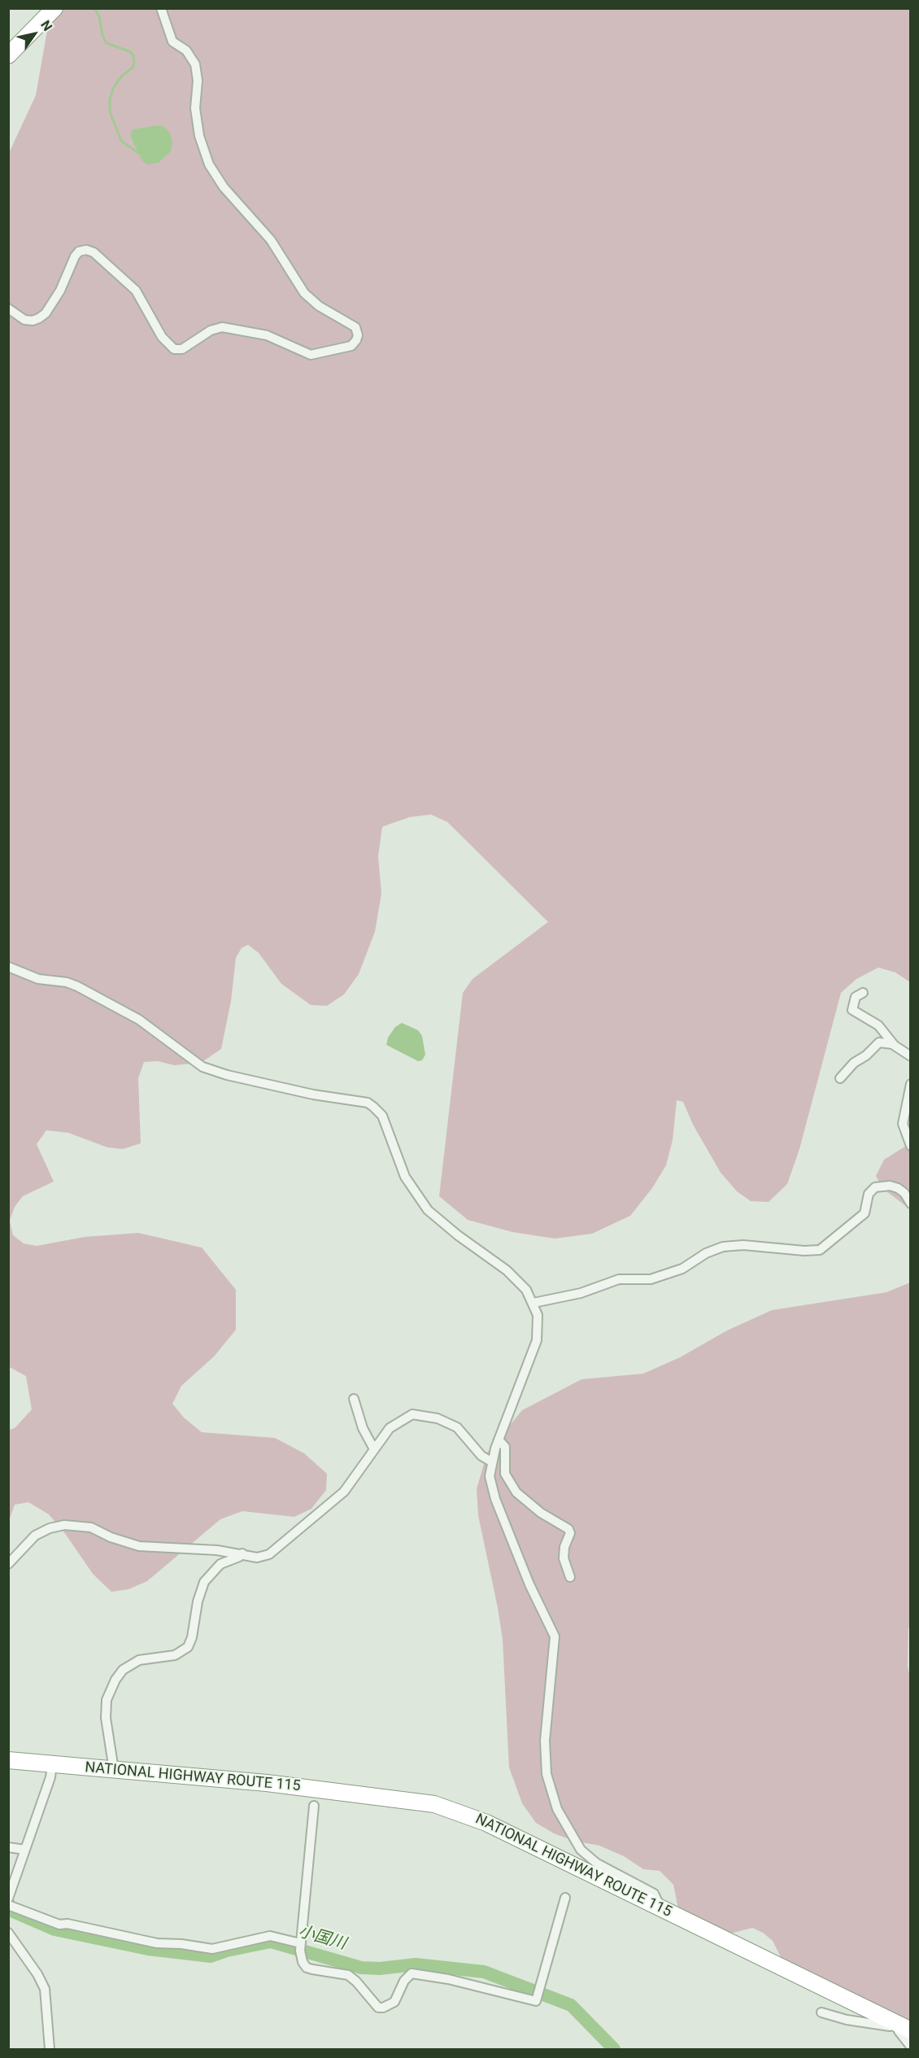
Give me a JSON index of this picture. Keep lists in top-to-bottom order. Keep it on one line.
{"streets":{"highway":["NATIONAL HIGHWAY ROUTE 115"]},"water":["小国川"],"north":"top right"}
